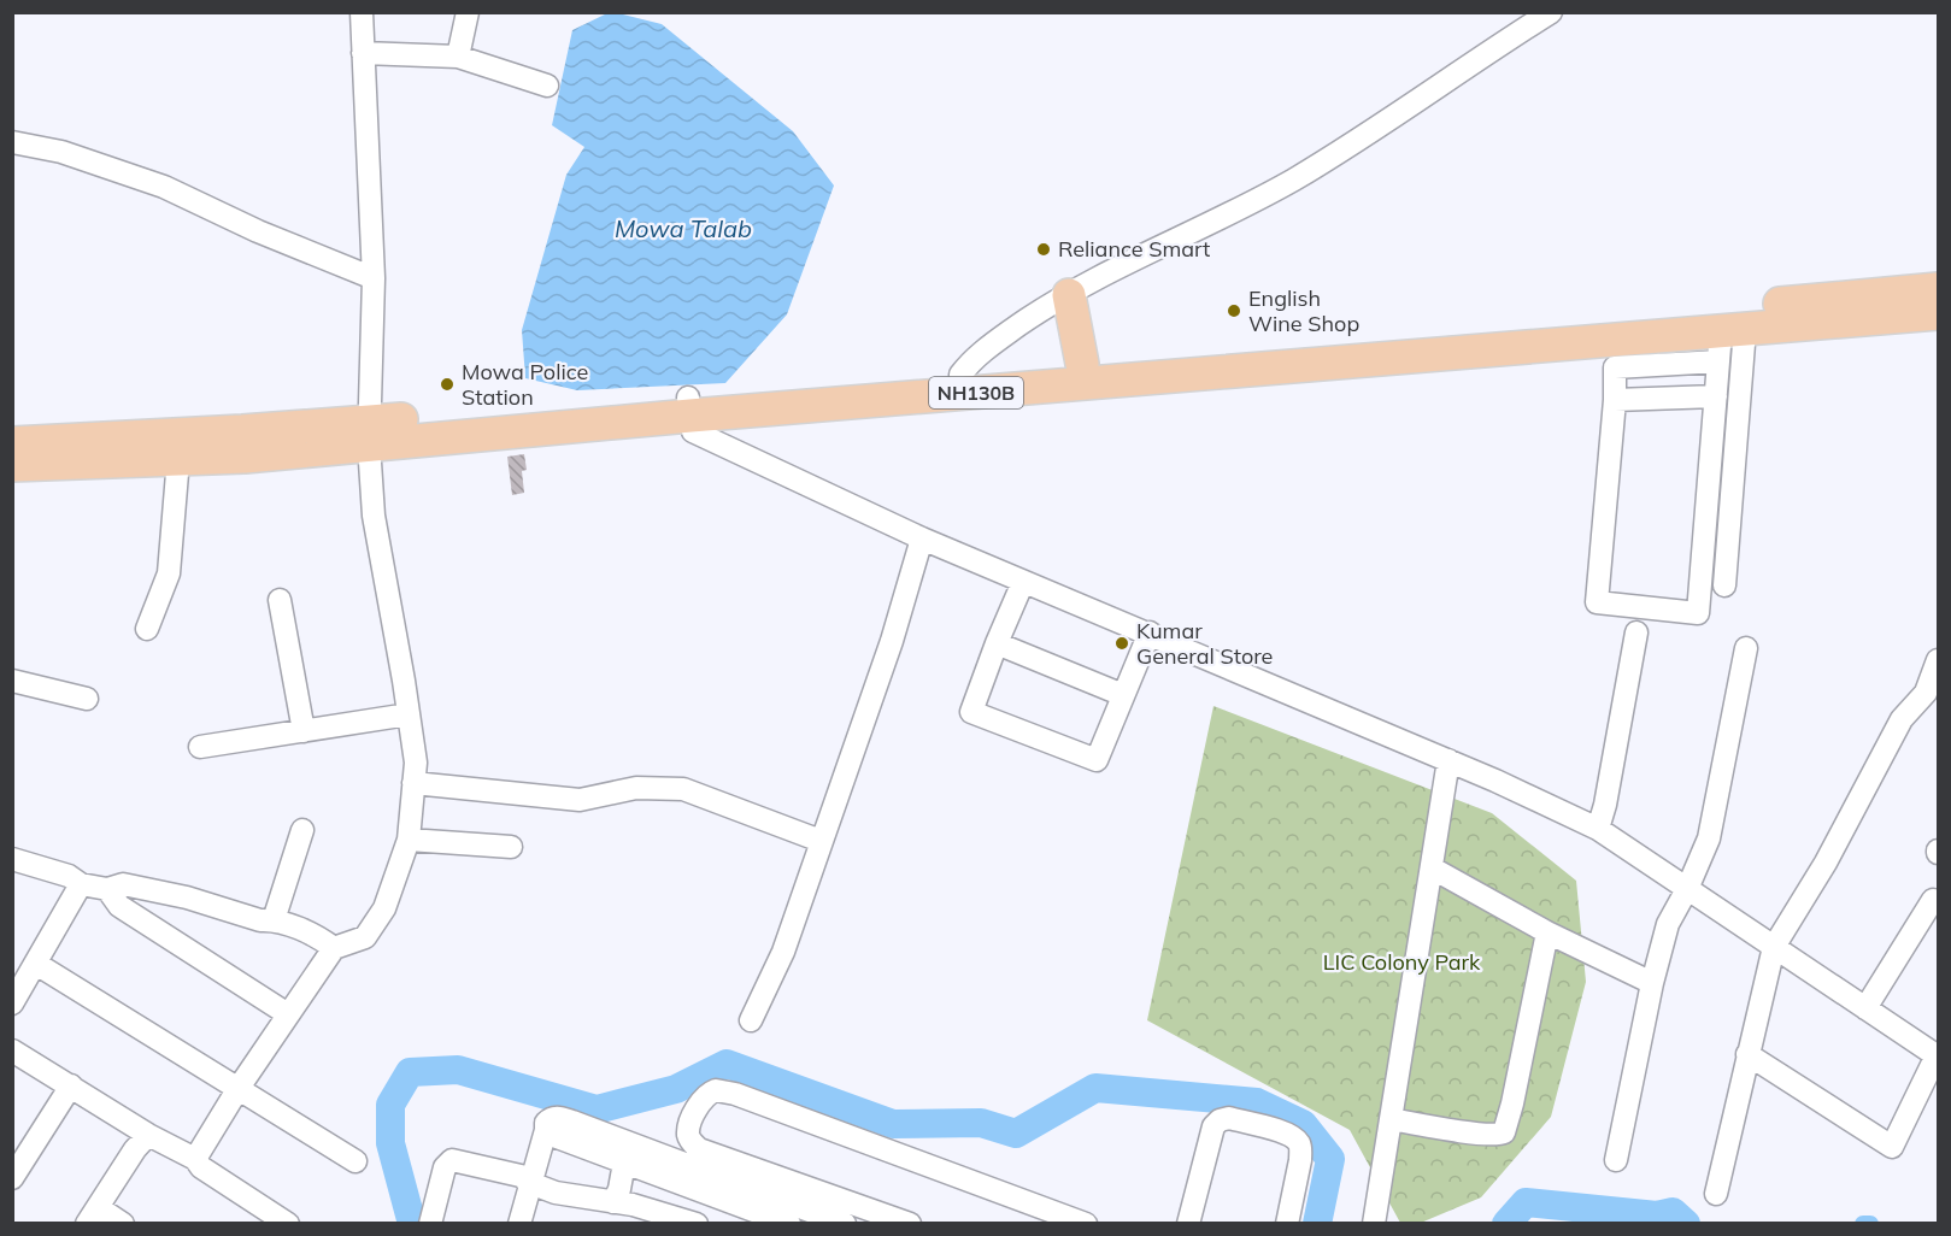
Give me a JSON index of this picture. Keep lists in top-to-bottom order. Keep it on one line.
{"streets":{"highway":["NH130B"]},"water":["Mowa Talab"],"parks":["LIC Colony Park"],"places":["Reliance Smart","English Wine Shop","Mowa Police Station","Kumar General Store"]}
